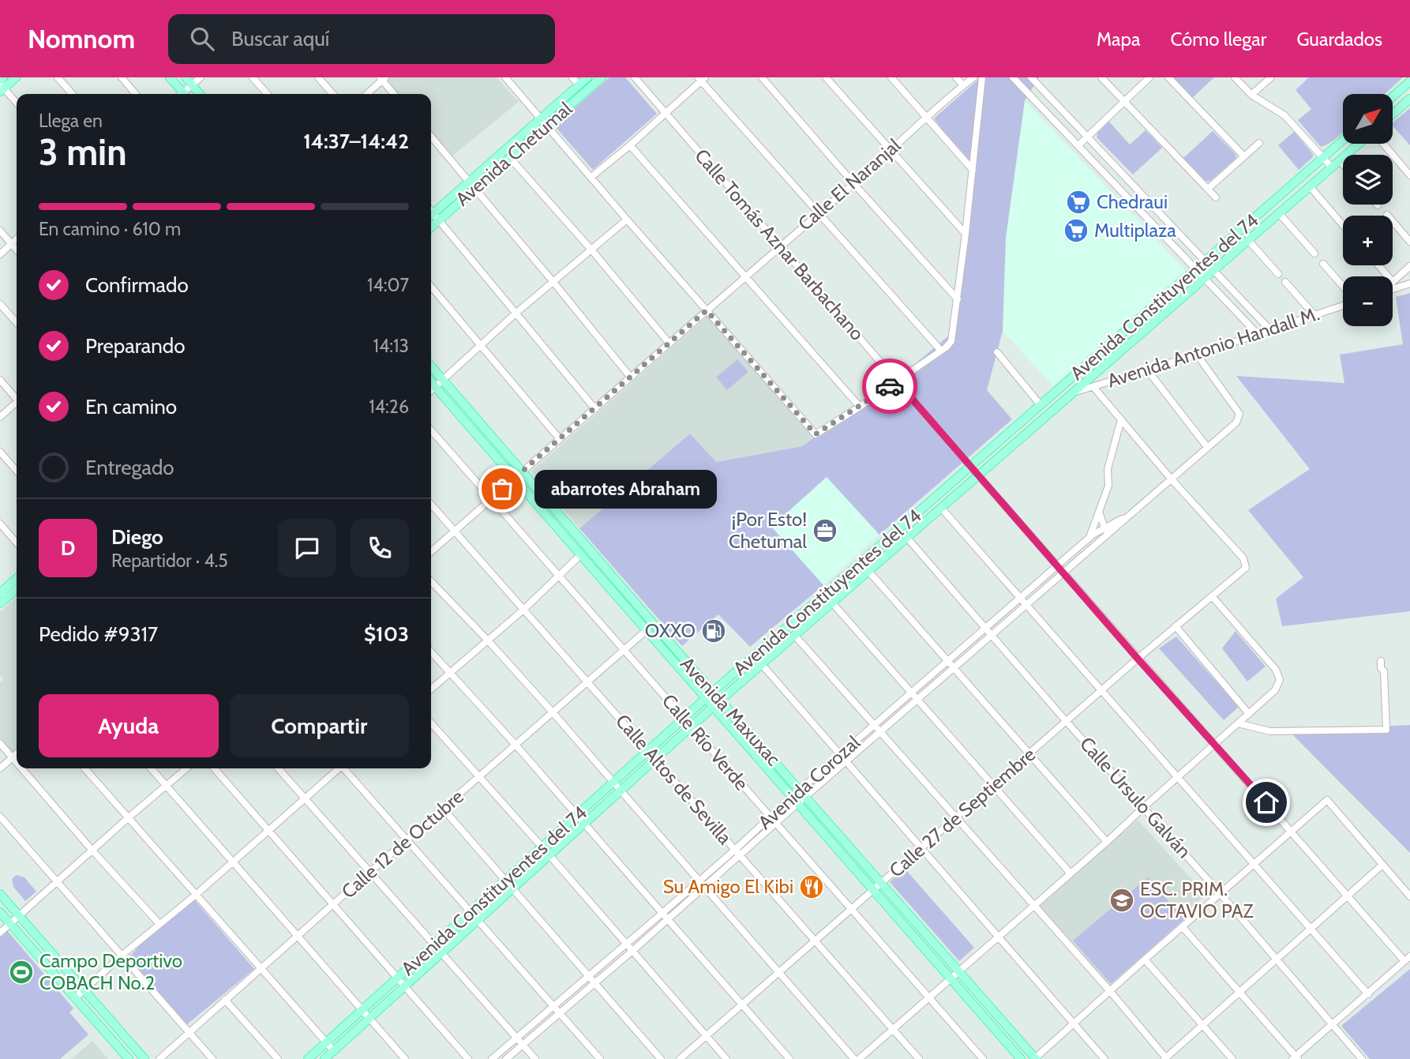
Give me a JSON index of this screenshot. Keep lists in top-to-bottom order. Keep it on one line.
{"streets":{"main road":["Avenida Chetumal","Avenida Constituyentes del 74","Avenida Maxuxac"],"street":["Calle El Naranjal","Calle Tomás Aznar Barbachano","Avenida Antonio Handall M.","Calle Río Verde","Calle Altos de Sevilla","Avenida Corozal","Calle Úrsulo Galván","Calle 27 de Septiembre","Calle 12 de Octubre"]},"crossings":[["Calle El Naranjal","Calle Tomás Aznar Barbachano"],["Calle El Naranjal","Avenida Maxuxac"],["Calle El Naranjal","Calle Río Verde"],["Calle El Naranjal","Calle Altos de Sevilla"],["Calle Tomás Aznar Barbachano","Avenida Constituyentes del 74"],["Calle Tomás Aznar Barbachano","Avenida Corozal"],["Calle Tomás Aznar Barbachano","Calle 27 de Septiembre"],["Avenida Constituyentes del 74","Avenida Antonio Handall M."],["Avenida Constituyentes del 74","Avenida Maxuxac"],["Avenida Constituyentes del 74","Calle Río Verde"],["Avenida Constituyentes del 74","Calle Altos de Sevilla"],["Avenida Constituyentes del 74","Calle Úrsulo Galván"],["Avenida Antonio Handall M.","Avenida Corozal"],["Avenida Maxuxac","Avenida Corozal"],["Avenida Maxuxac","Calle 27 de Septiembre"],["Avenida Maxuxac","Calle 12 de Octubre"],["Calle Río Verde","Avenida Corozal"],["Calle Río Verde","Calle 27 de Septiembre"],["Calle Río Verde","Calle 12 de Octubre"],["Calle Altos de Sevilla","Avenida Corozal"],["Calle Altos de Sevilla","Calle 27 de Septiembre"],["Calle Altos de Sevilla","Calle 12 de Octubre"],["Avenida Corozal","Calle Úrsulo Galván"],["Avenida Corozal","Calle 27 de Septiembre"],["Calle Úrsulo Galván","Calle 27 de Septiembre"]],"places":{"supermarket":["Chedraui","Multiplaza"],"other":["abarrotes Abraham"],"office":["¡Por Esto! Chetumal"],"fuel station":["OXXO"],"restaurant":["Su Amigo El Kibi"],"school or university":["ESC. PRIM. OCTAVIO PAZ"],"sports":["Campo Deportivo COBACH No.2"]},"north":"top right","page":{"header":"Nomnom","search":"Buscar aquí","nav":["Mapa","Cómo llegar","Guardados"],"map_buttons":["+","−"],"heading":["3 min","Llega en","14:37–14:42"],"panel":["Diego","Repartidor · 4.5","Pedido #9317","$103"],"bar":"En camino · 610 m","list":[["Confirmado","14:07"],["Preparando","14:13"],["En camino","14:26"],"Entregado"],"bubble":"abarrotes Abraham","round":"D","buttons":["Ayuda","Compartir"]}}
